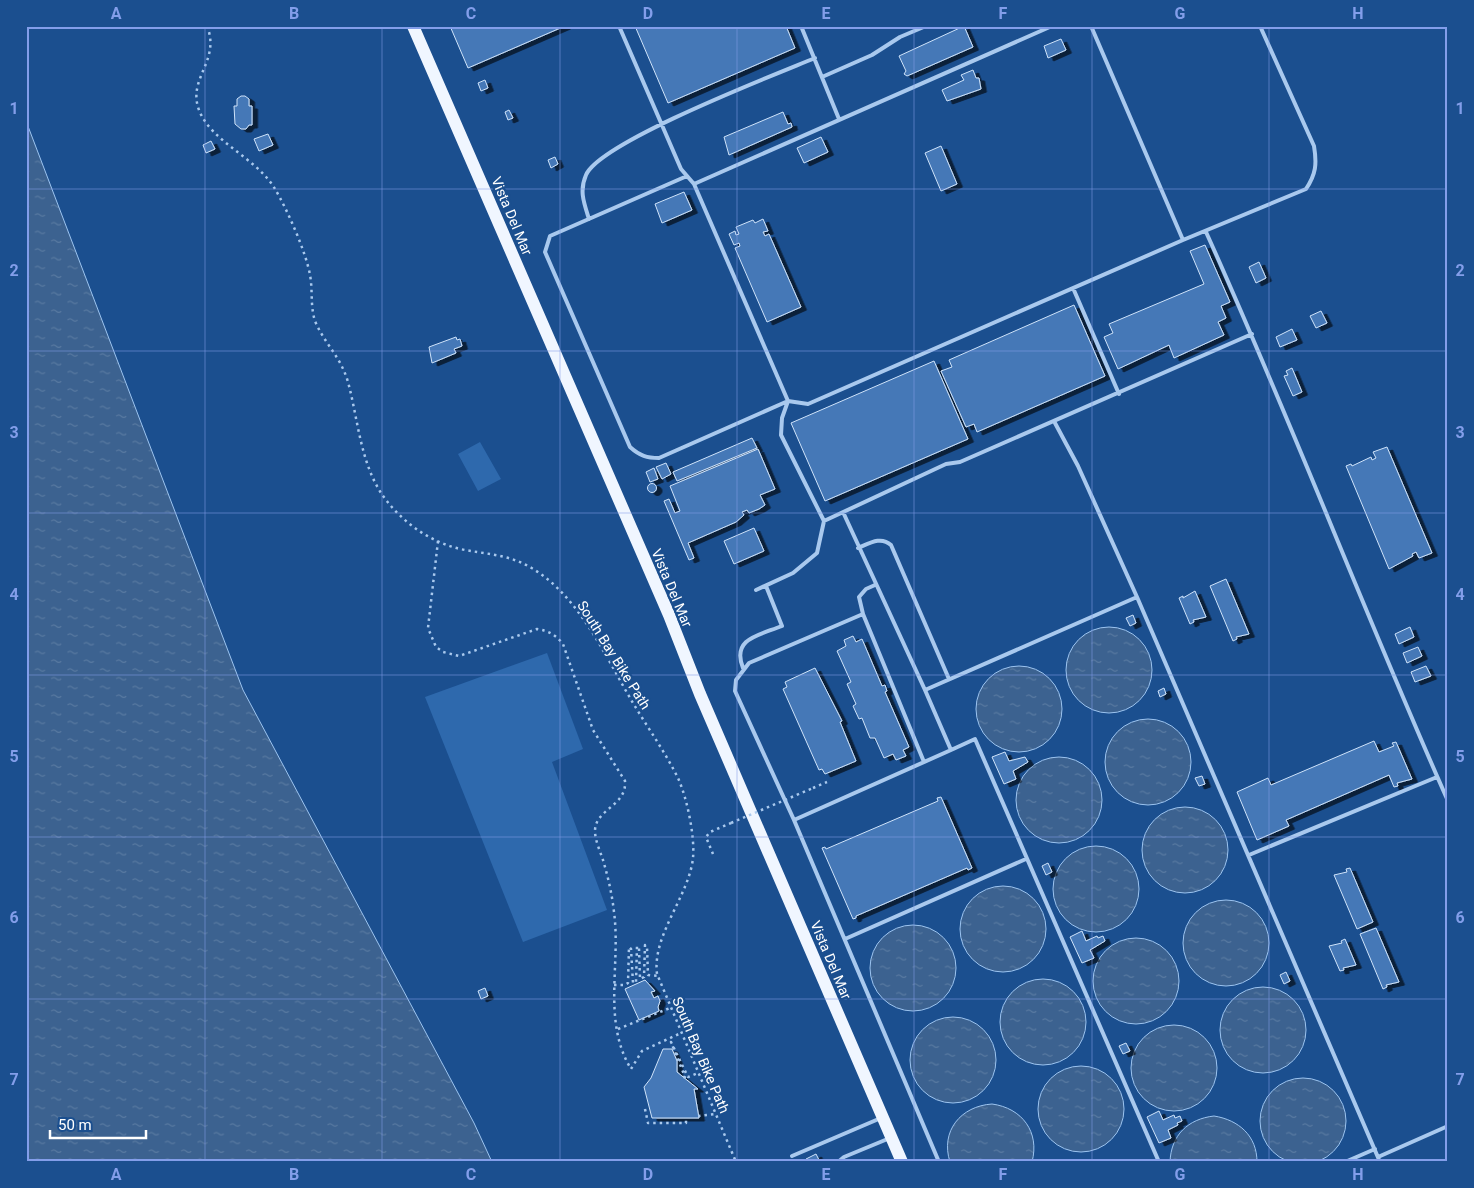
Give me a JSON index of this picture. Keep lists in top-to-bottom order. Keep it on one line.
{"streets":{"main road":["Vista Del Mar"],"path":["South Bay Bike Path"]},"scale_bar":"50 m","grid":{"columns":["A","B","C","D","E","F","G","H"],"rows":["1","2","3","4","5","6","7"]}}
